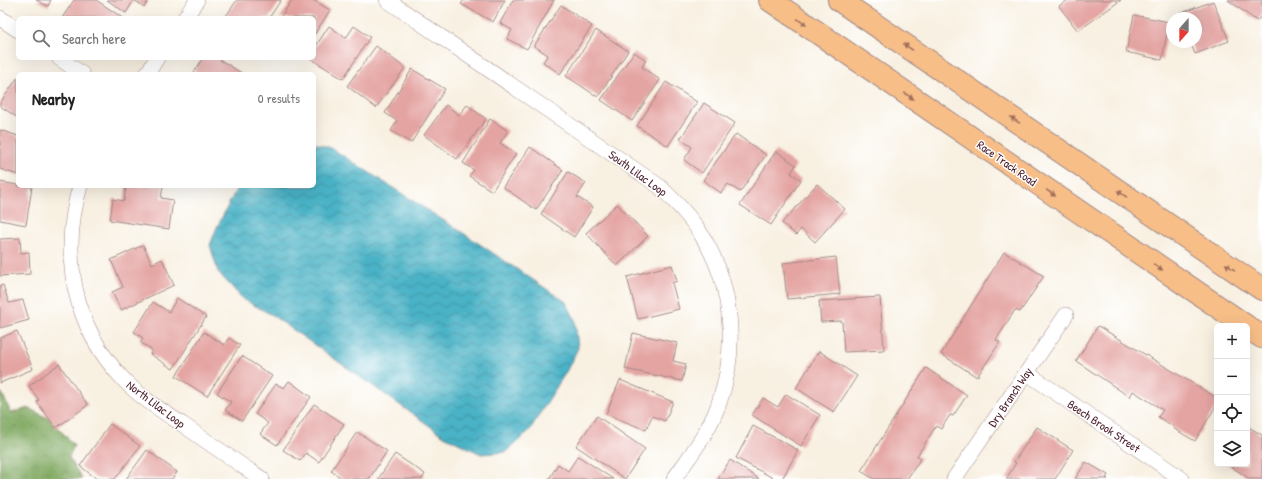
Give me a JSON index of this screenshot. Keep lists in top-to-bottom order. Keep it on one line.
{"streets":{"main road":["Race Track Road"],"street":["South Lilac Loop","Dry Branch Way","North Lilac Loop","Beech Brook Street"]},"crossings":[["Dry Branch Way","Beech Brook Street"]],"north":"bottom","page":{"search":"Search here","heading":["Nearby","0 results"],"map_buttons":["+","−"]}}
